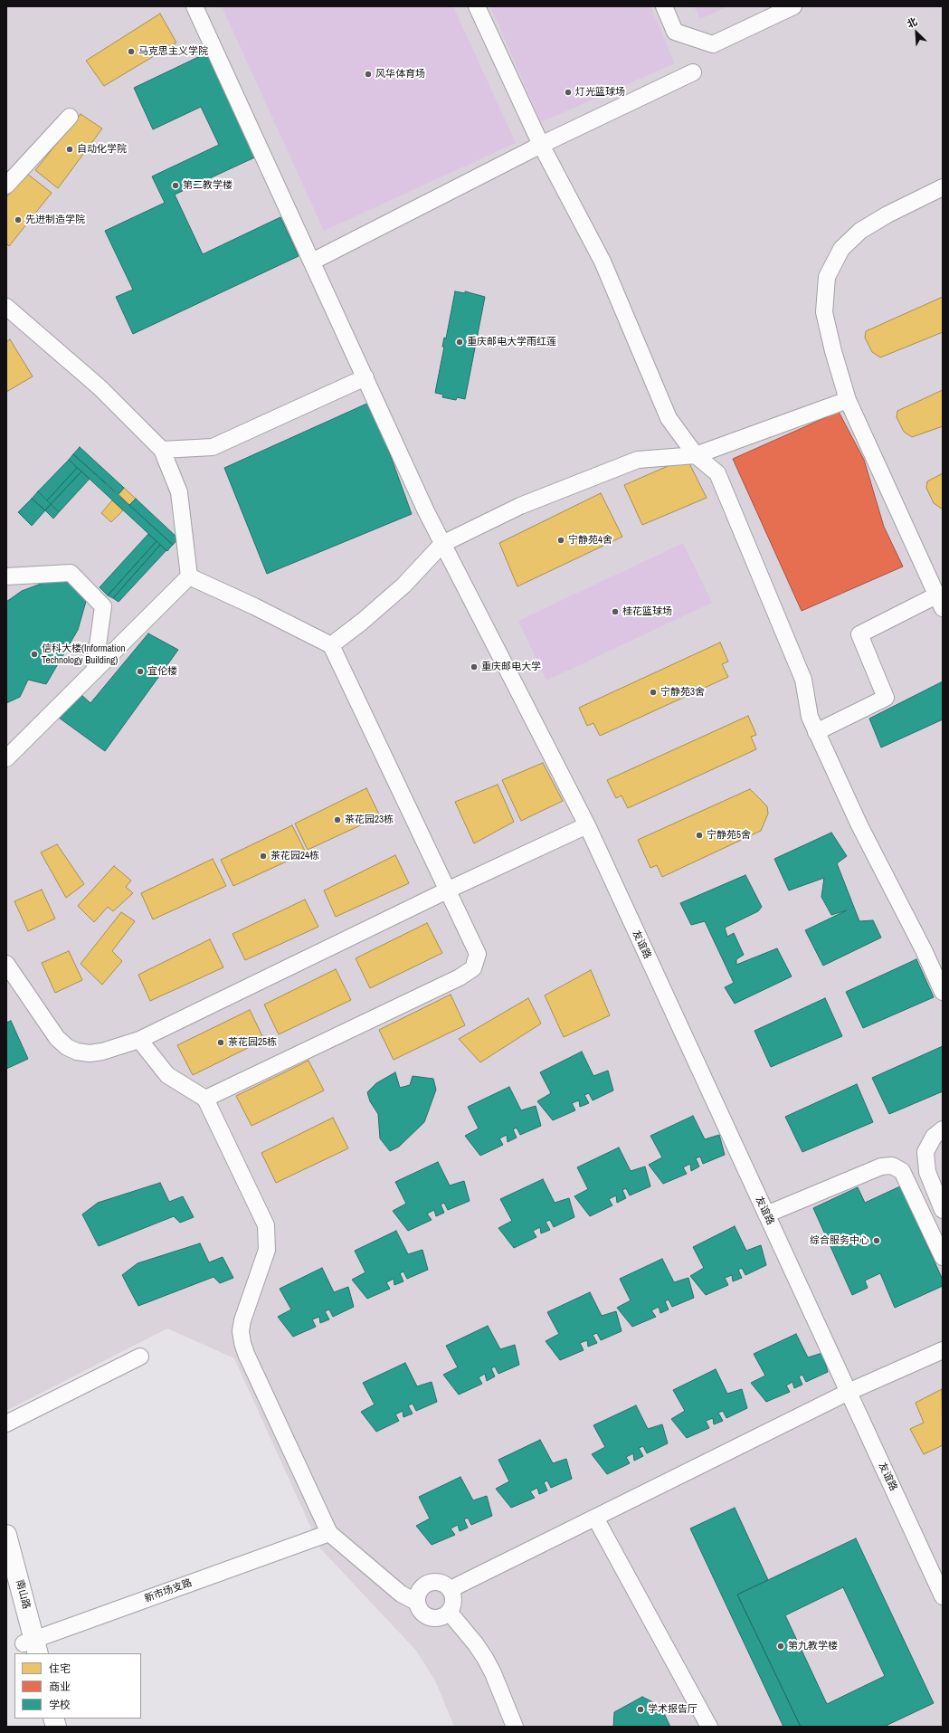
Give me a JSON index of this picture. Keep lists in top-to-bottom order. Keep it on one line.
{"streets":{"main road":["南山路"],"street":["友谊路","新市场支路"]},"crossings":[["新市场支路","南山路"]],"places":["马克思主义学院","风华体育场","灯光篮球场","自动化学院","第二教学楼","先进制造学院","重庆邮电大学雨红莲","宁静苑4舍","桂花篮球场","信科大楼(Information Technology Building)","重庆邮电大学","宜伦楼","宁静苑3舍","茶花园23栋","宁静苑5舍","茶花园24栋","茶花园25栋","综合服务中心","第九教学楼","学术报告厅"],"legend":["住宅","商业","学校"],"north":"top left"}
